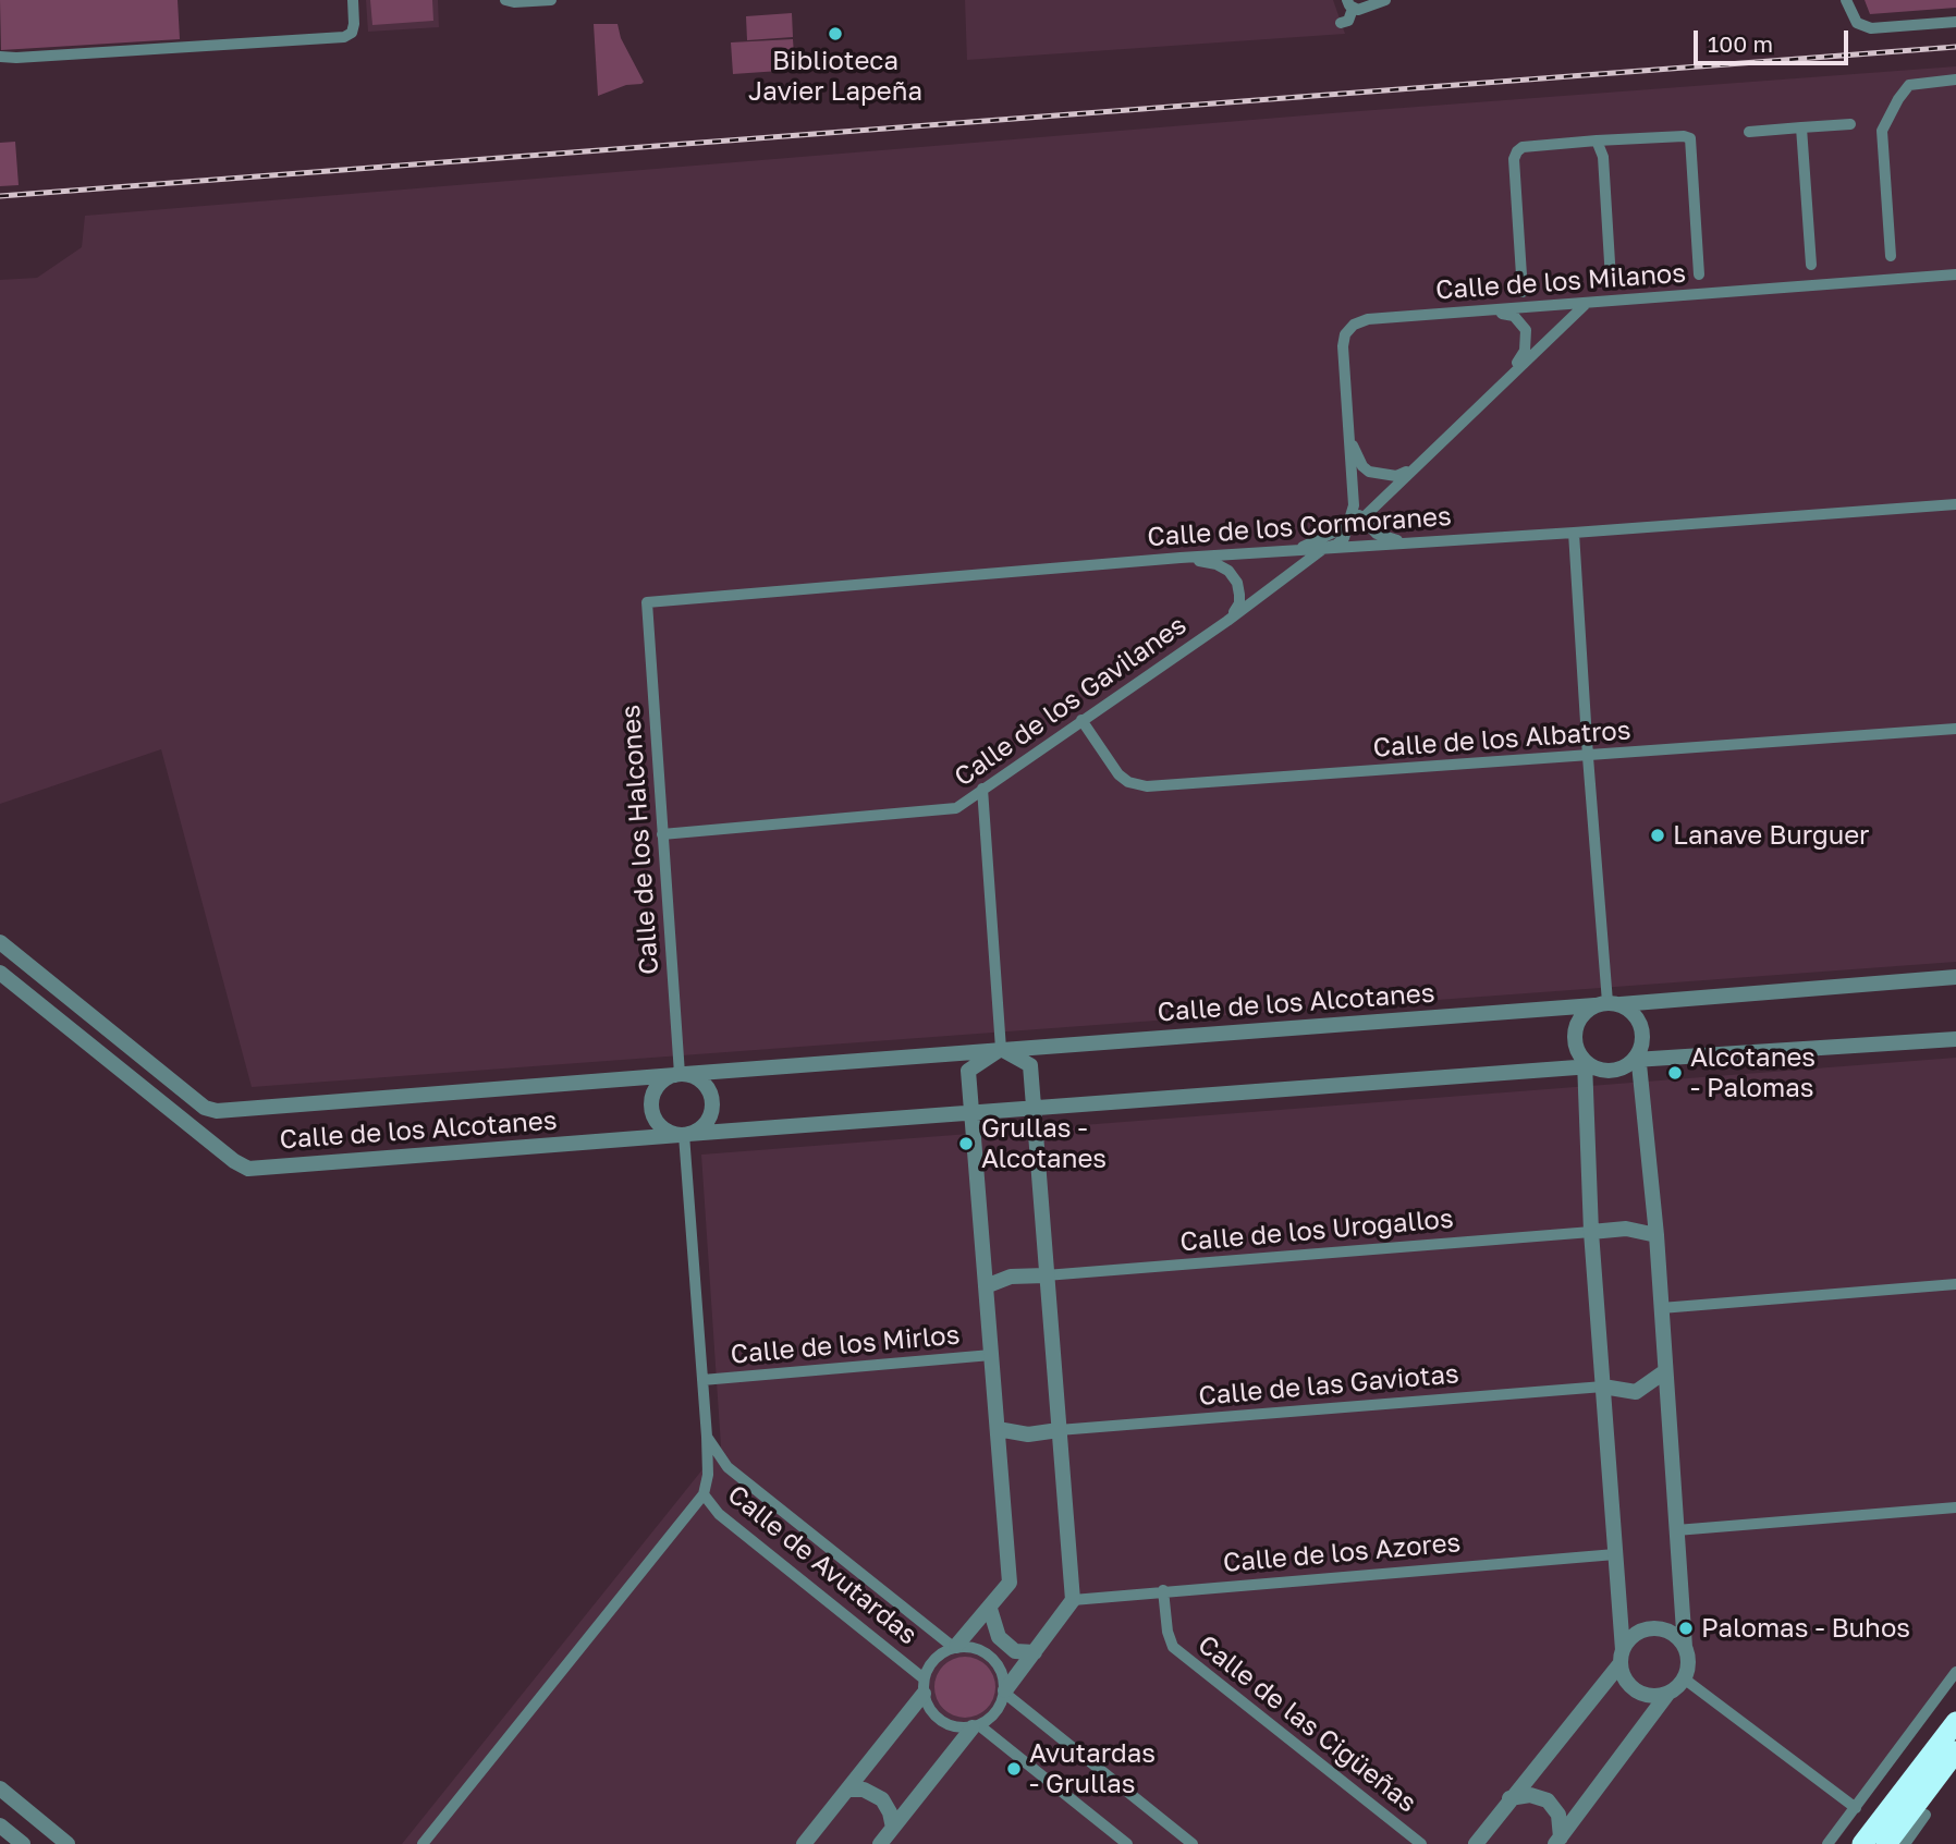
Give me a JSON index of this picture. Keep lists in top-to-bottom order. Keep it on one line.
{"streets":{"street":["Calle de los Milanos","Calle de los Cormoranes","Calle de los Gavilanes","Calle de los Albatros","Calle de los Halcones","Calle de los Alcotanes","Calle de los Urogallos","Calle de los Mirlos","Calle de las Gaviotas","Calle de los Azores","Calle de Avutardas","Calle de las Cigüeñas"]},"crossings":[["Calle de los Milanos","Calle de los Gavilanes"],["Calle de los Cormoranes","Calle de los Gavilanes"],["Calle de los Cormoranes","Calle de los Halcones"],["Calle de los Gavilanes","Calle de los Albatros"],["Calle de los Gavilanes","Calle de los Halcones"],["Calle de los Halcones","Calle de los Alcotanes"],["Calle de los Halcones","Calle de Avutardas"],["Calle de los Alcotanes","Calle de Avutardas"],["Calle de los Mirlos","Calle de Avutardas"],["Calle de los Azores","Calle de las Cigüeñas"]],"places":["Biblioteca Javier Lapeña","Lanave Burguer","Alcotanes - Palomas","Grullas - Alcotanes","Palomas - Buhos","Avutardas - Grullas"],"scale_bar":"100 m"}
